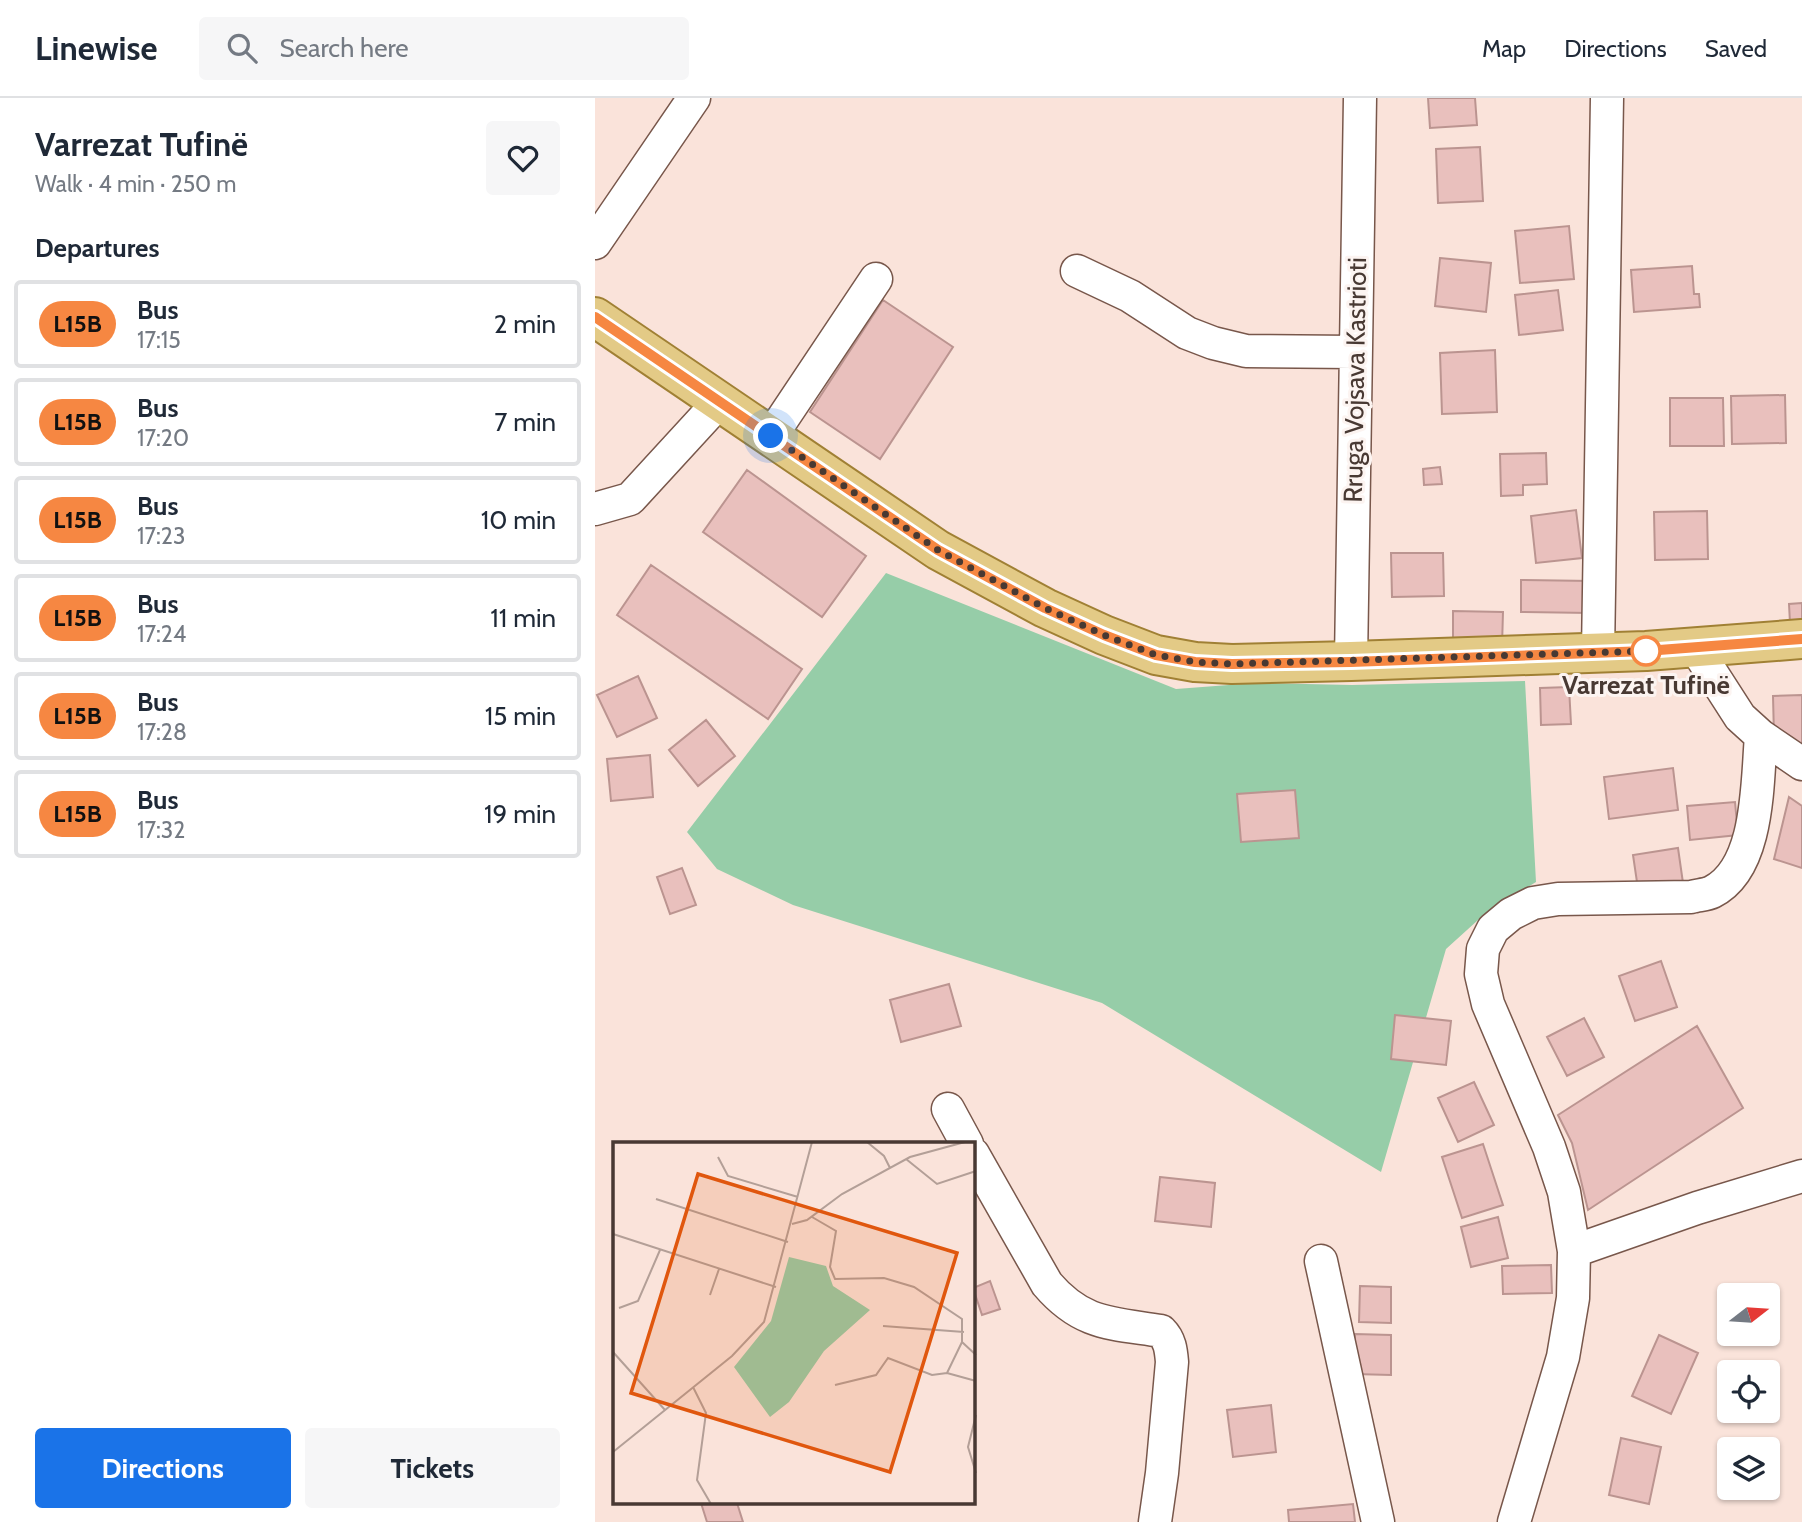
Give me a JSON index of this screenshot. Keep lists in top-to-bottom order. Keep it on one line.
{"streets":{"street":["Rruga Vojsava Kastrioti"]},"places":["Varrezat Tufinë"],"lines":["bus line L15B"],"north":"right","page":{"header":"Linewise","search":"Search here","nav":["Map","Directions","Saved"],"heading":[["Varrezat Tufinë","Walk · 4 min · 250 m"],"Departures"],"list":[{"mark":"L15B","name":"Bus","note":"17:15","value":"2 min"},{"mark":"L15B","name":"Bus","note":"17:20","value":"7 min"},{"mark":"L15B","name":"Bus","note":"17:23","value":"10 min"},{"mark":"L15B","name":"Bus","note":"17:24","value":"11 min"},{"mark":"L15B","name":"Bus","note":"17:28","value":"15 min"},{"mark":"L15B","name":"Bus","note":"17:32","value":"19 min"}],"buttons":["Directions","Tickets"]}}
